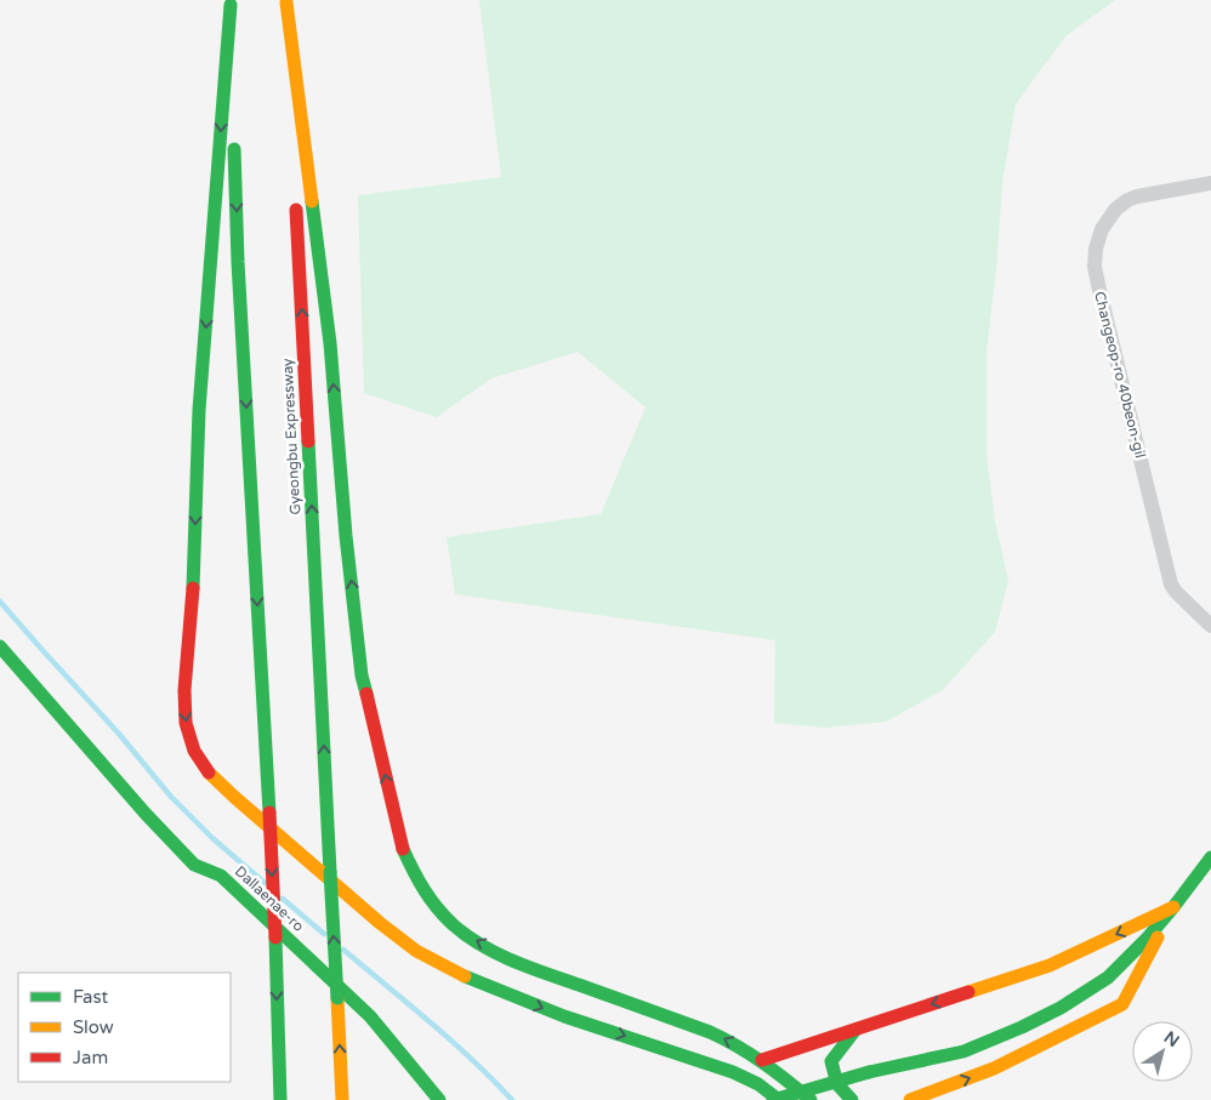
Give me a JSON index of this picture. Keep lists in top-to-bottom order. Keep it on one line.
{"streets":{"main road":["Gyeongbu Expressway","Dallaenae-ro"],"street":["Changeop-ro 40beon-gil"]},"legend":["Fast","Slow","Jam"],"north":"top right"}
